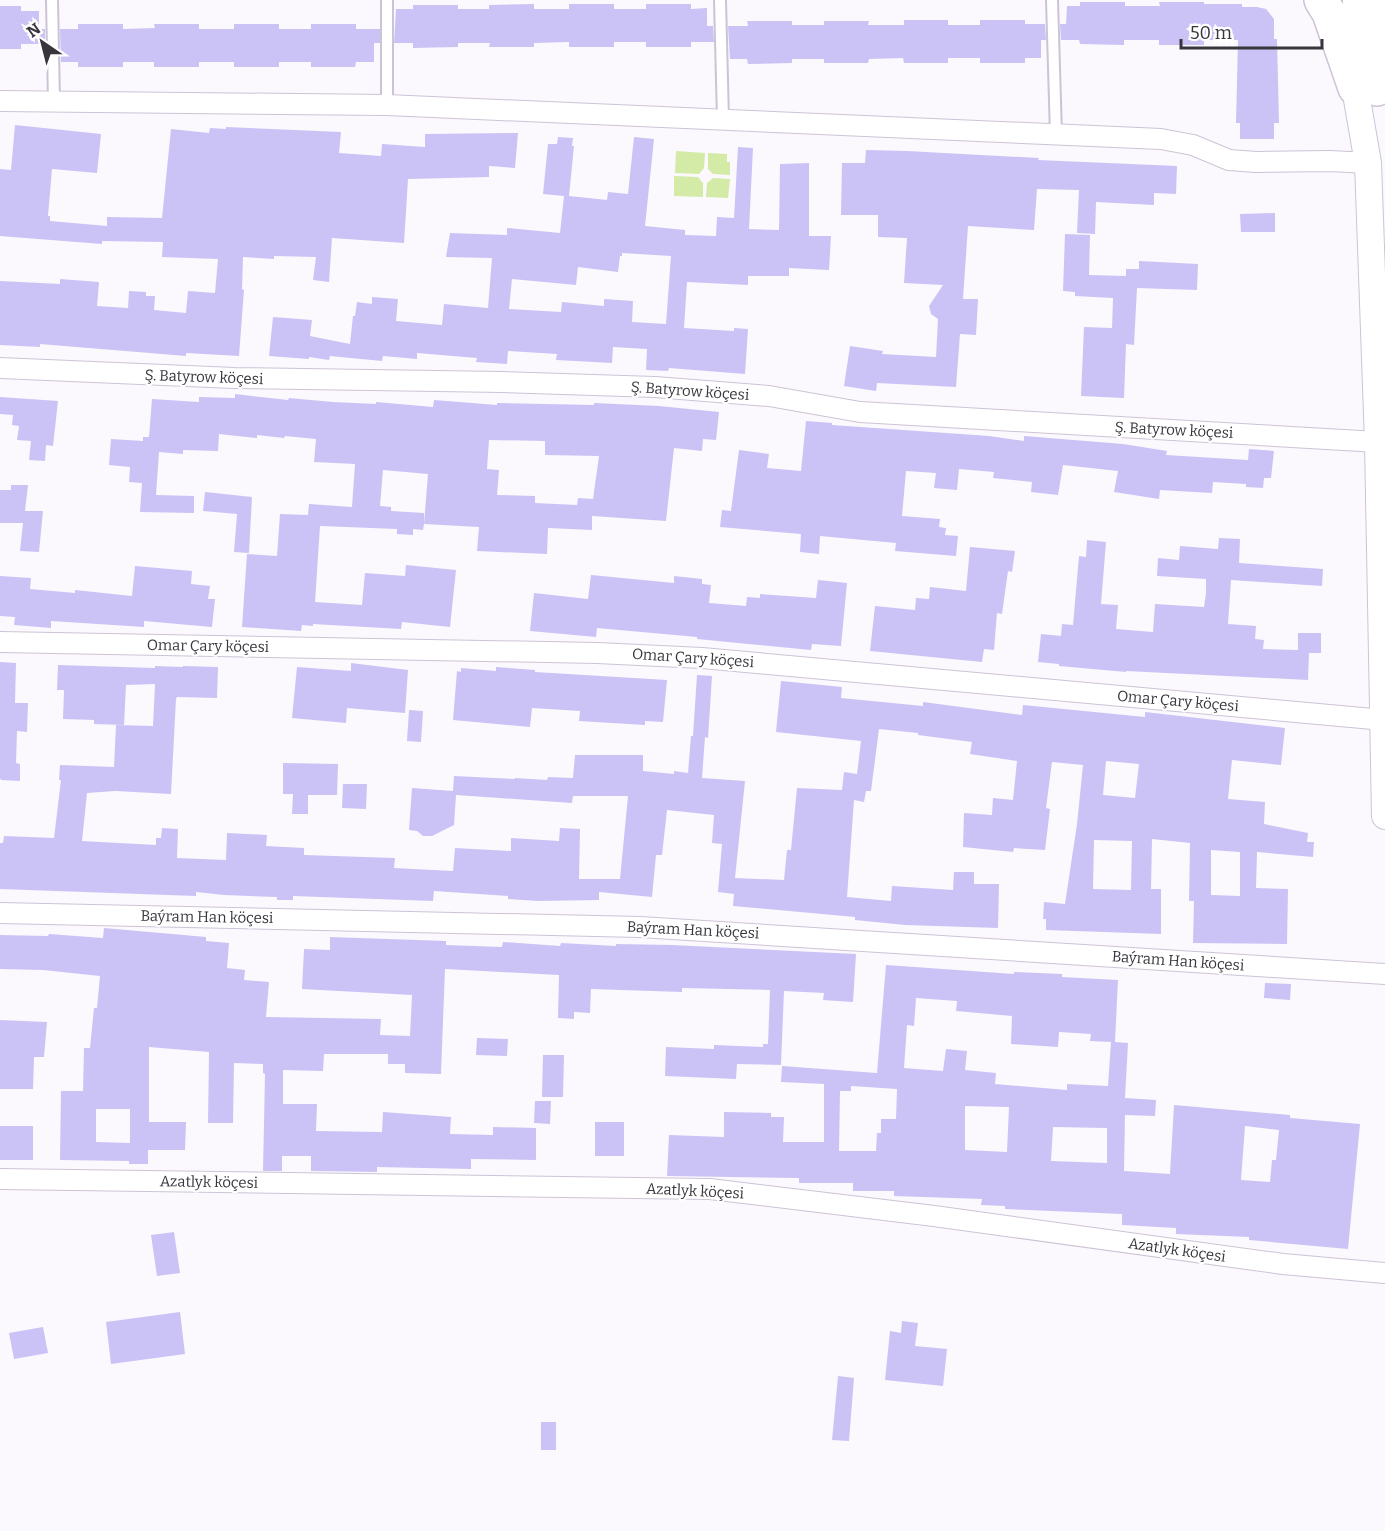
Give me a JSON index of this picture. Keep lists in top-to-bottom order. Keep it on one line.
{"streets":{"street":["Ş. Batyrow köçesi","Omar Çary köçesi","Baýram Han köçesi","Azatlyk köçesi"]},"scale_bar":"50 m","north":"top left"}
